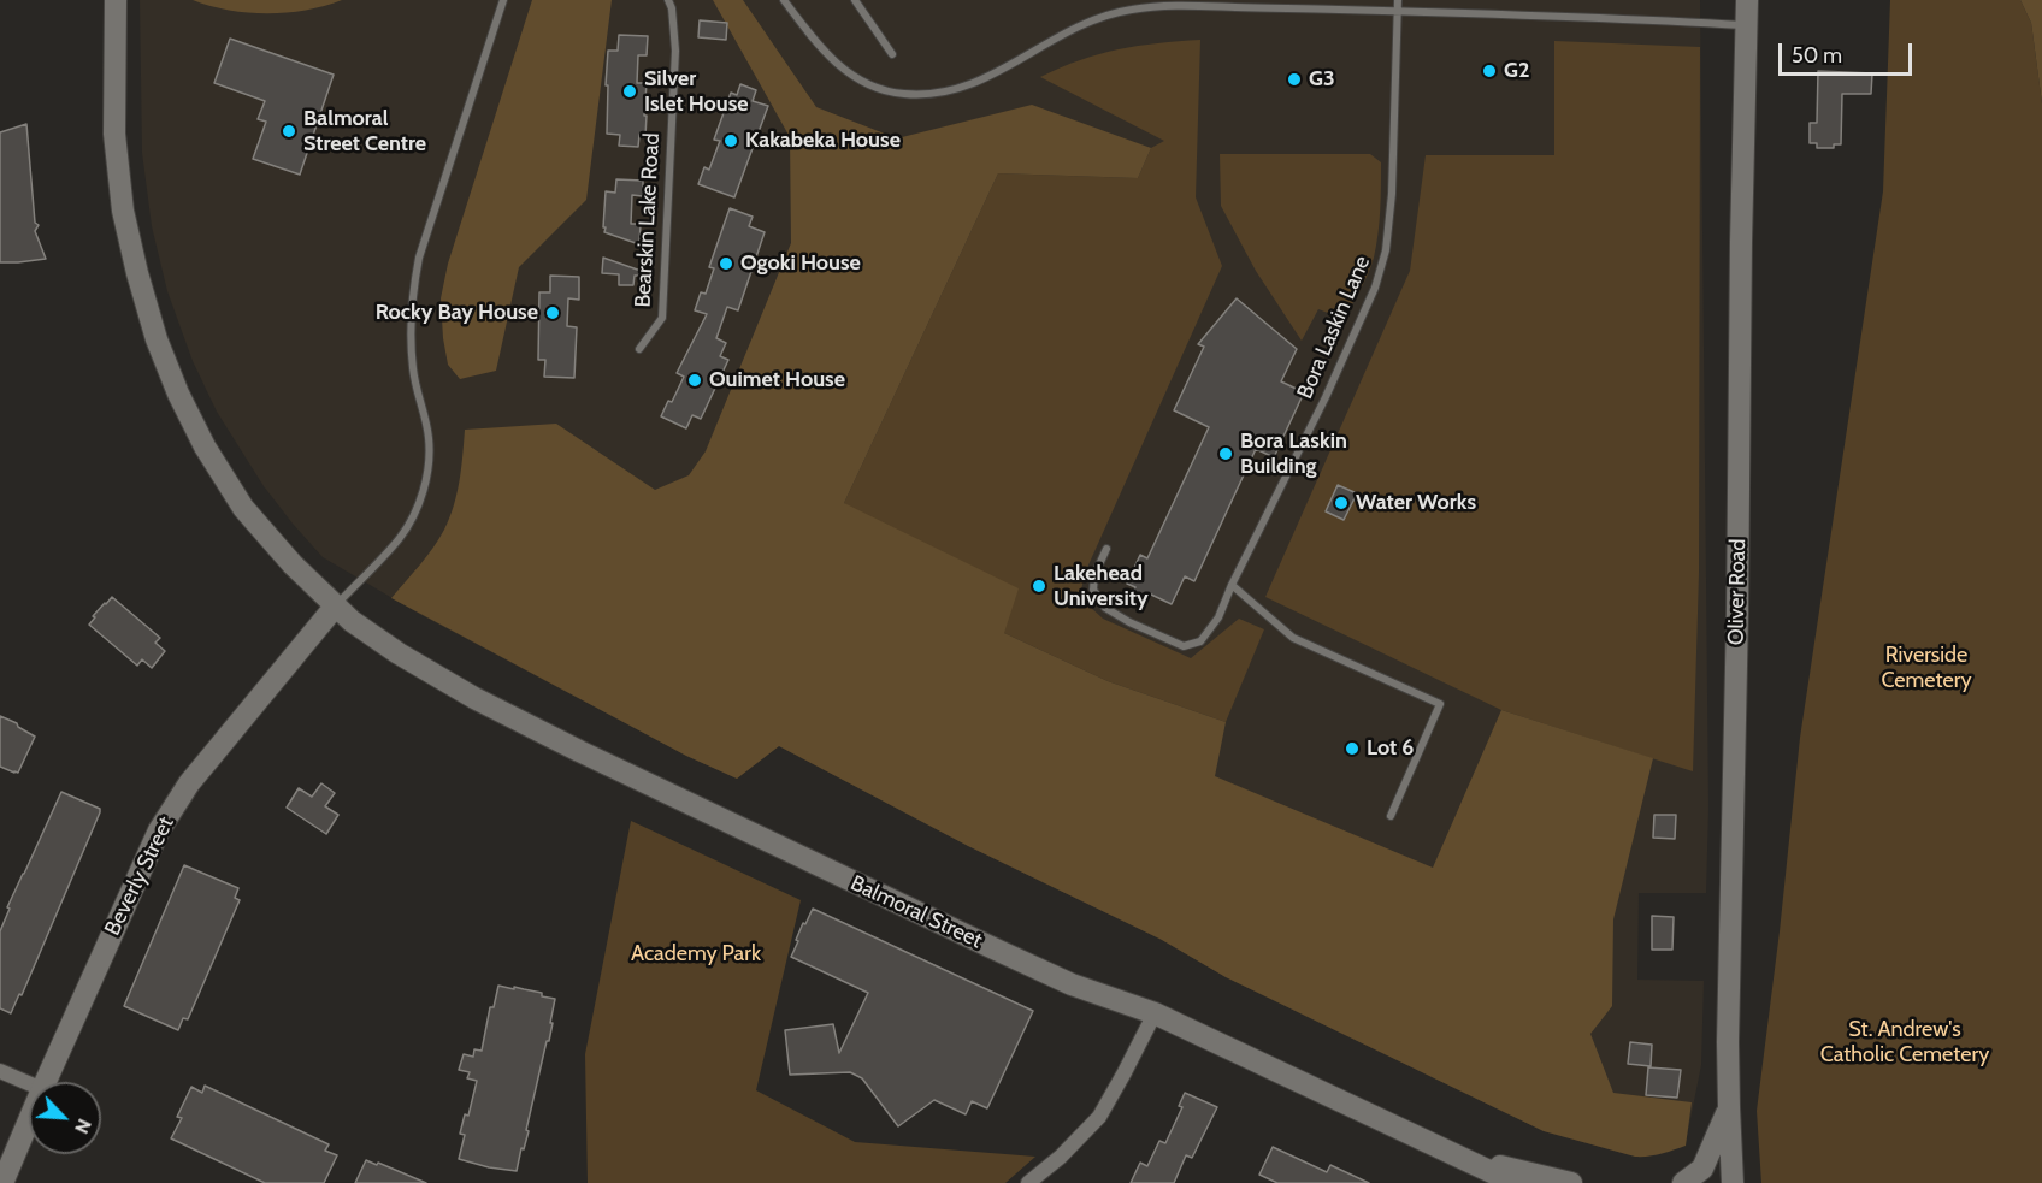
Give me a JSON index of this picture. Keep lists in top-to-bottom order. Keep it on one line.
{"streets":{"main road":["Oliver Road","Beverly Street","Balmoral Street"],"lane":["Bearskin Lake Road","Bora Laskin Lane"]},"crossings":[["Beverly Street","Balmoral Street"]],"parks":["Riverside Cemetery","Academy Park","St. Andrew's Catholic Cemetery"],"places":["G2","G3","Silver Islet House","Balmoral Street Centre","Kakabeka House","Ogoki House","Rocky Bay House","Ouimet House","Bora Laskin Building","Water Works","Lakehead University","Lot 6"],"scale_bar":"50 m","north":"bottom right"}
